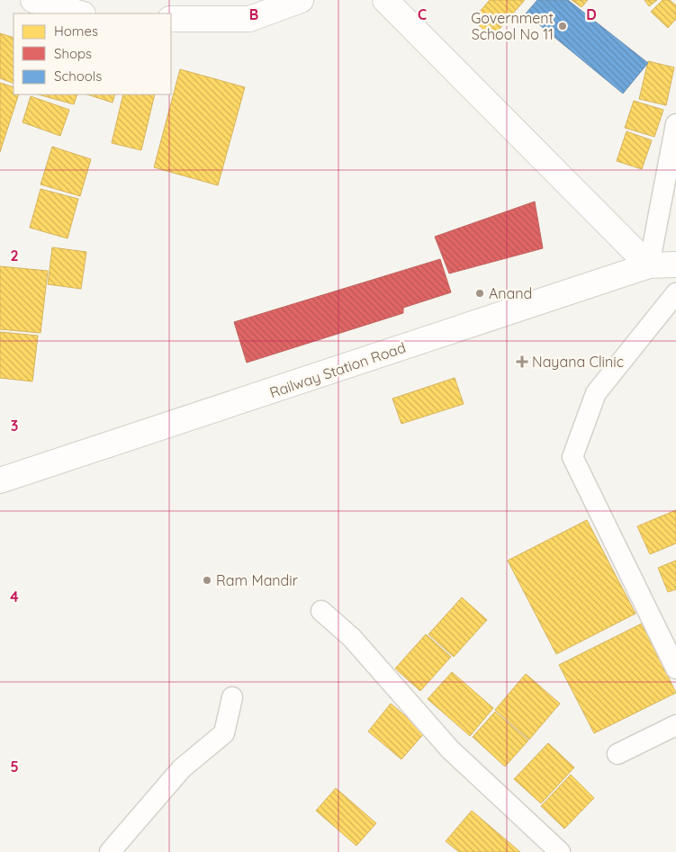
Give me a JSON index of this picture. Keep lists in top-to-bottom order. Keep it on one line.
{"streets":{"main road":["Railway Station Road"]},"places":{"other":["Government School No 11","Anand","Ram Mandir"],"health":["Nayana Clinic"]},"legend":["Homes","Shops","Schools"],"grid":{"columns":["B","C","D"],"rows":["2","3","4","5"]}}
